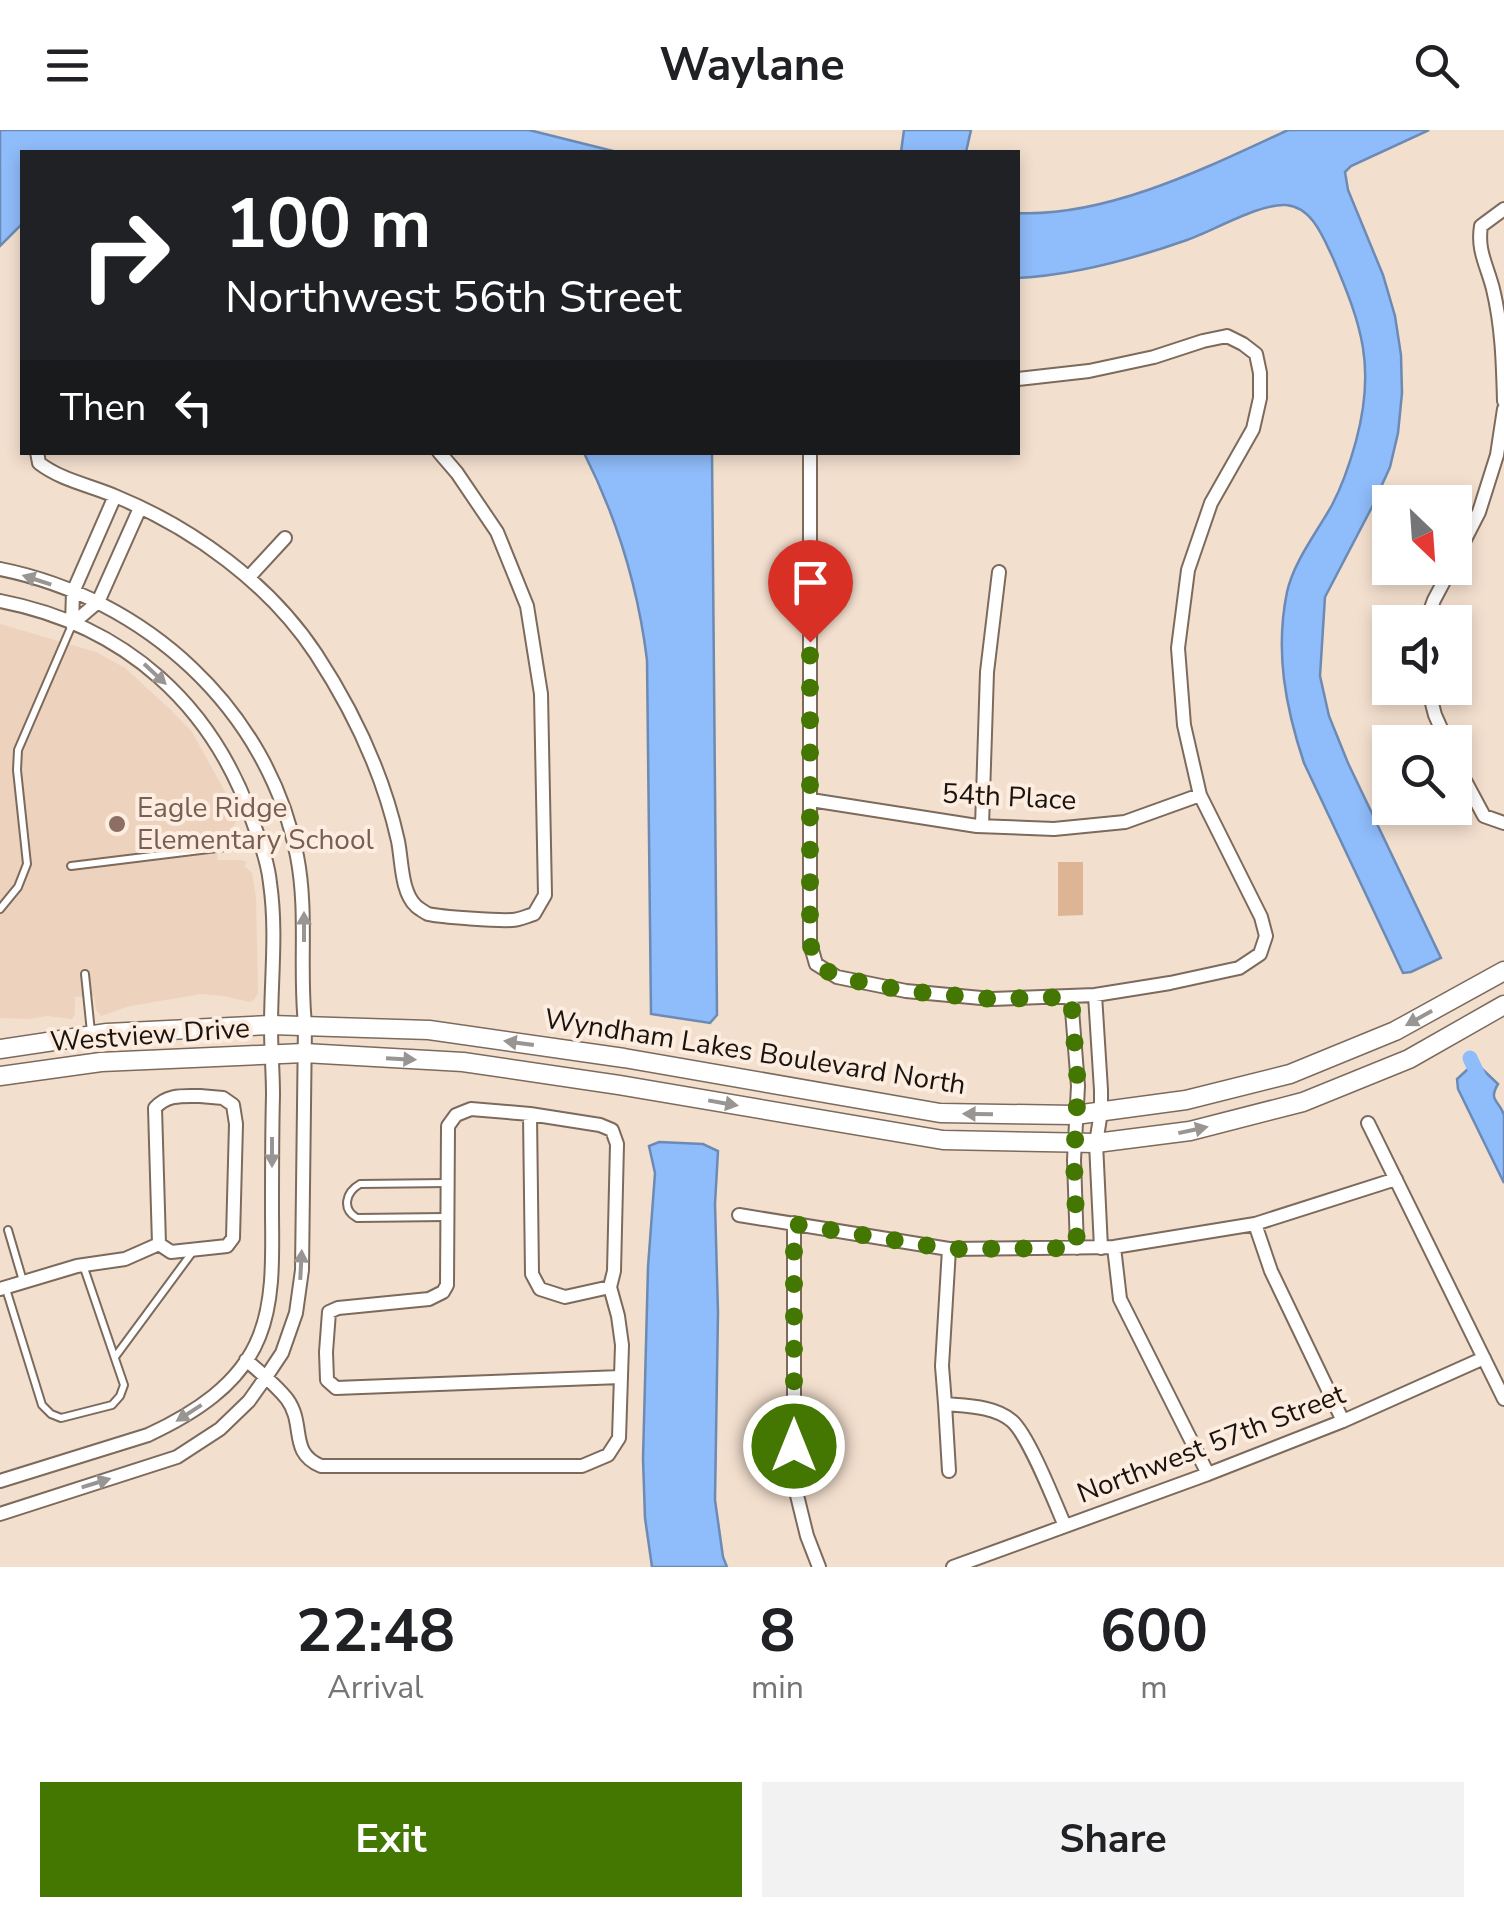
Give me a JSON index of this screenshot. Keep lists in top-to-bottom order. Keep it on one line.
{"streets":{"street":["54th Place","Westview Drive","Wyndham Lakes Boulevard North","Northwest 57th Street"]},"crossings":[["Westview Drive","Wyndham Lakes Boulevard North"]],"places":["Eagle Ridge Elementary School"],"north":"bottom right","page":{"header":"Waylane","turn":["100 m","Northwest 56th Street"],"then":"Then","eta":["22:48","Arrival","8","min","600","m"],"buttons":["Exit","Share"]}}
